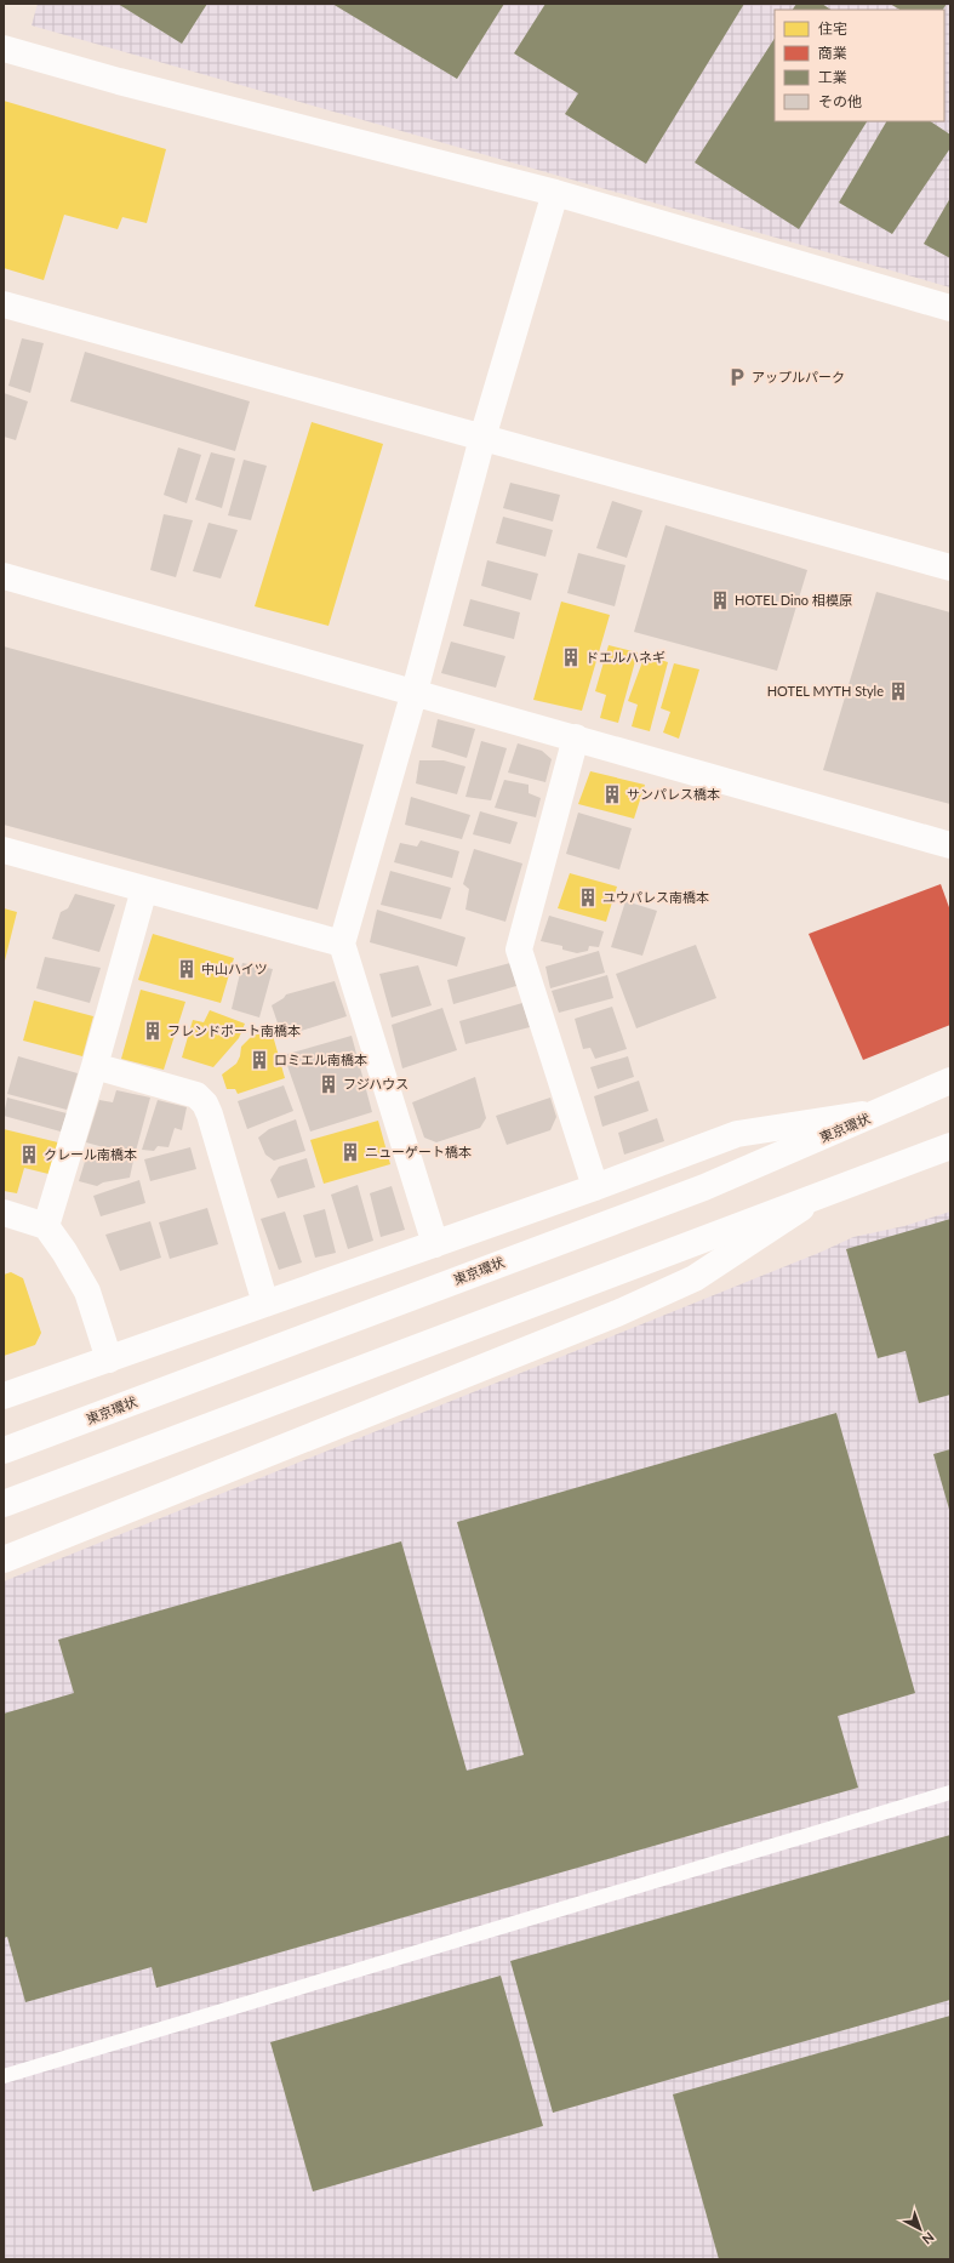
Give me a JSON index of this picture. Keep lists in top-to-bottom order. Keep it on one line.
{"streets":{"main road":["東京環状"]},"places":{"parking":["アップルパーク"],"building":["HOTEL Dino 相模原","ドエルハネギ","HOTEL MYTH Style","サンパレス橋本","ユウパレス南橋本","中山ハイツ","フレンドポート南橋本","ロミエル南橋本","フジハウス","ニューゲート橋本","クレール南橋本"]},"legend":["住宅","商業","工業","その他"],"north":"bottom right"}
